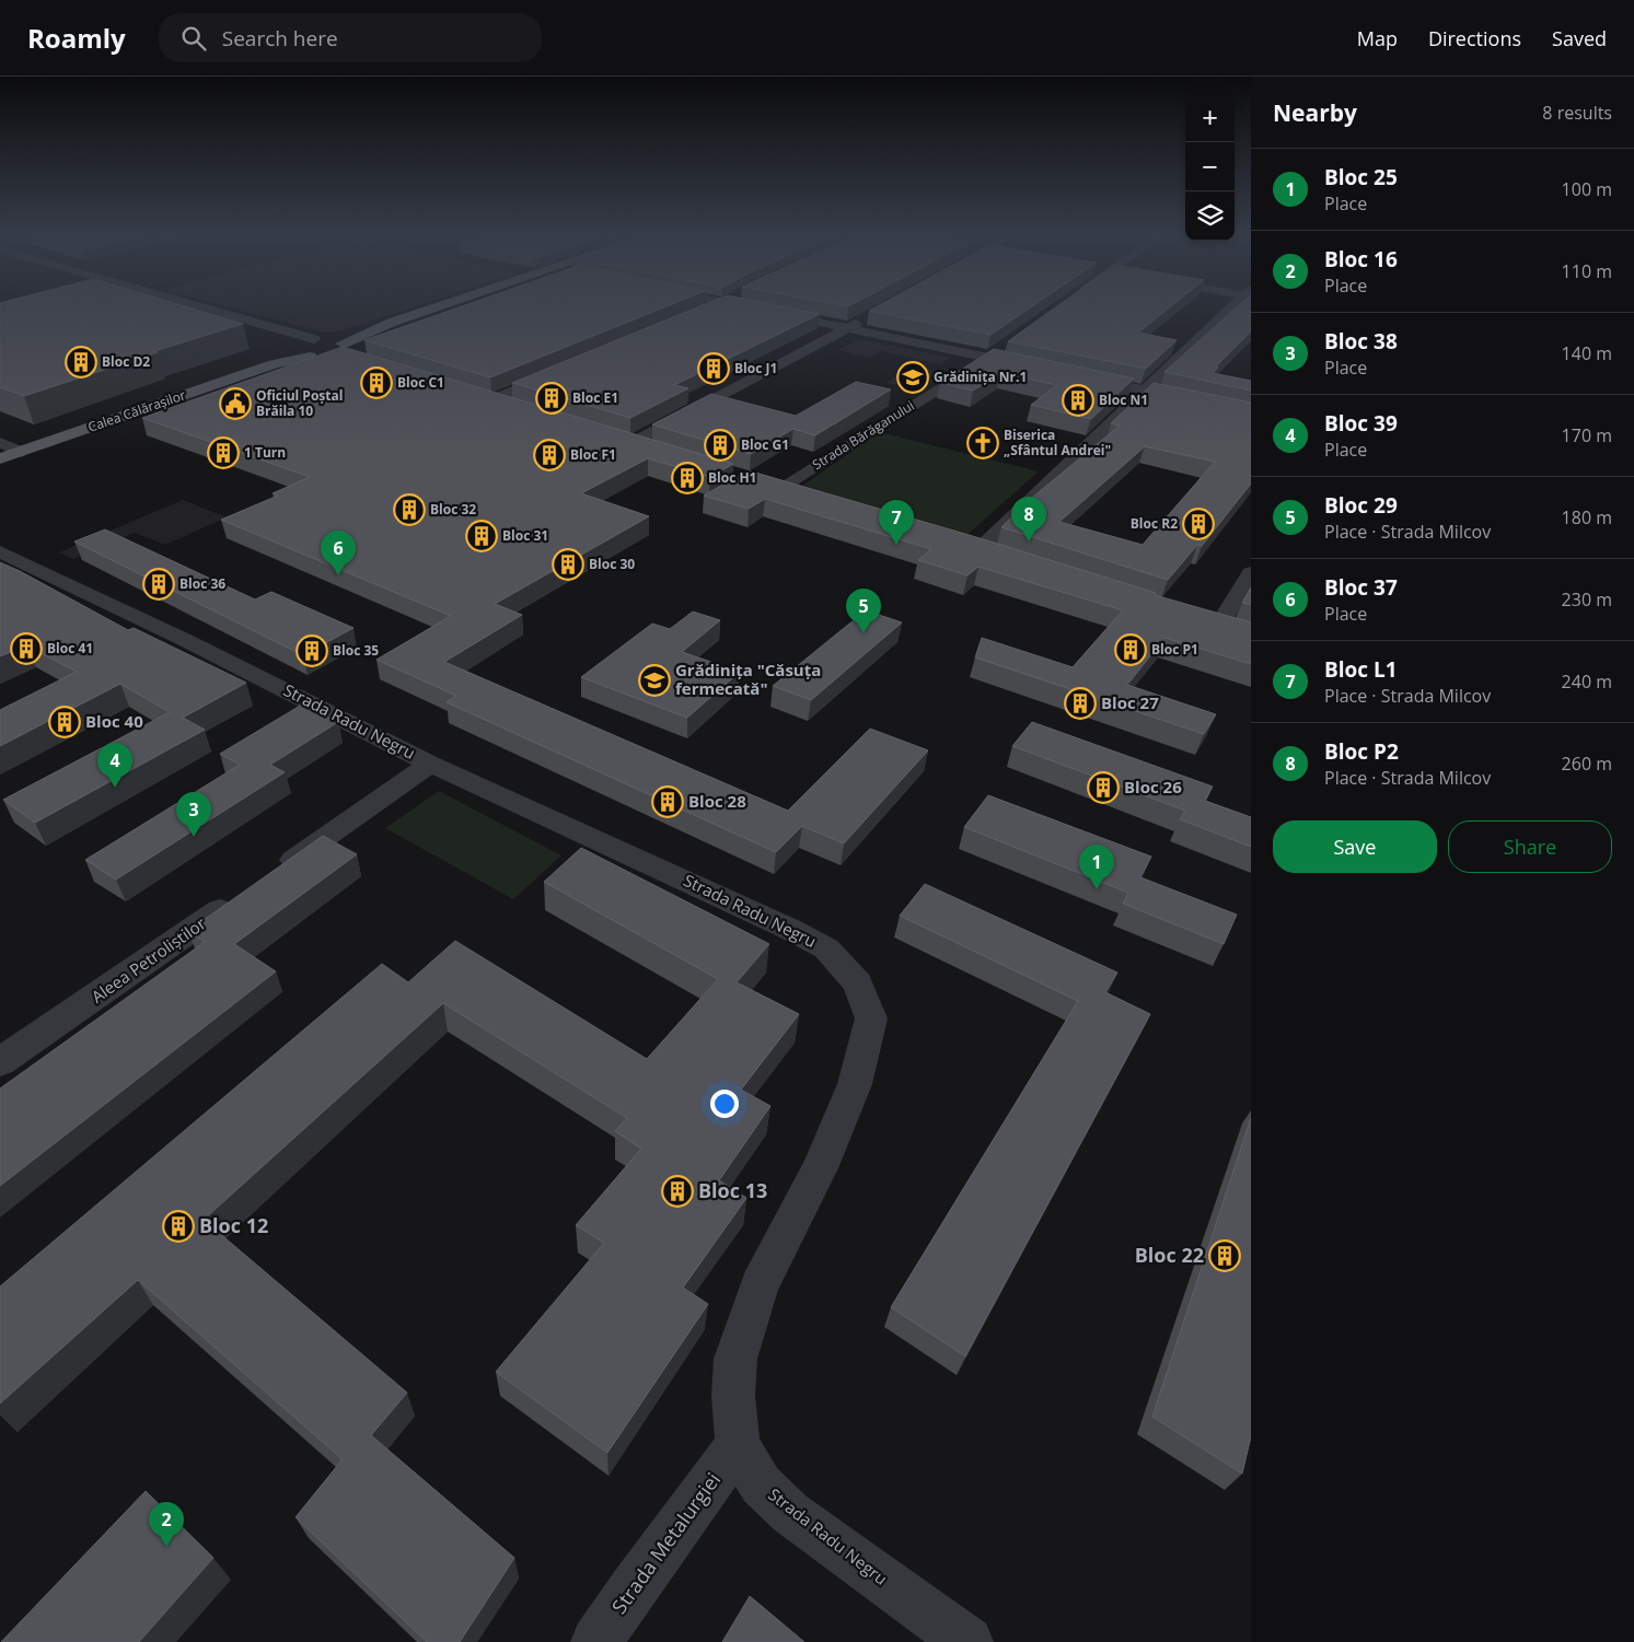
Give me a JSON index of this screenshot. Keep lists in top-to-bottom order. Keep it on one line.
{"streets":{"main road":["Calea Călărașilor"],"street":["Strada Bărăganului","Strada Radu Negru","Aleea Petroliștilor","Strada Metalurgiei"]},"crossings":[["Strada Radu Negru","Strada Metalurgiei"]],"places":{"building":["Bloc D2","Bloc J1","Bloc C1","Bloc E1","Bloc N1","Bloc G1","1 Turn","Bloc F1","Bloc H1","Bloc 32","Bloc R2","Bloc 31","Bloc 30","Bloc 36","Bloc 41","Bloc P1","Bloc 35","Bloc 27","Bloc 40","Bloc 26","Bloc 28","Bloc 13","Bloc 12","Bloc 22"],"school or university":["Grădinița Nr.1","Grădinița \"Căsuța fermecată\""],"public building":["Oficiul Poștal Brăila 10"],"church":["Biserica „Sfântul Andrei\""]},"page":{"header":"Roamly","search":"Search here","nav":["Map","Directions","Saved"],"heading":["Nearby","8 results"],"map_buttons":["+","−"],"list":[{"mark":"1","name":"Bloc 25","note":"Place","value":"100 m"},{"mark":"2","name":"Bloc 16","note":"Place","value":"110 m"},{"mark":"3","name":"Bloc 38","note":"Place","value":"140 m"},{"mark":"4","name":"Bloc 39","note":"Place","value":"170 m"},{"mark":"5","name":"Bloc 29","note":"Place · Strada Milcov","value":"180 m"},{"mark":"6","name":"Bloc 37","note":"Place","value":"230 m"},{"mark":"7","name":"Bloc L1","note":"Place · Strada Milcov","value":"240 m"},{"mark":"8","name":"Bloc P2","note":"Place · Strada Milcov","value":"260 m"}],"pins":["8","7","6","5","4","3","1","2"],"buttons":["Save","Share"]}}
